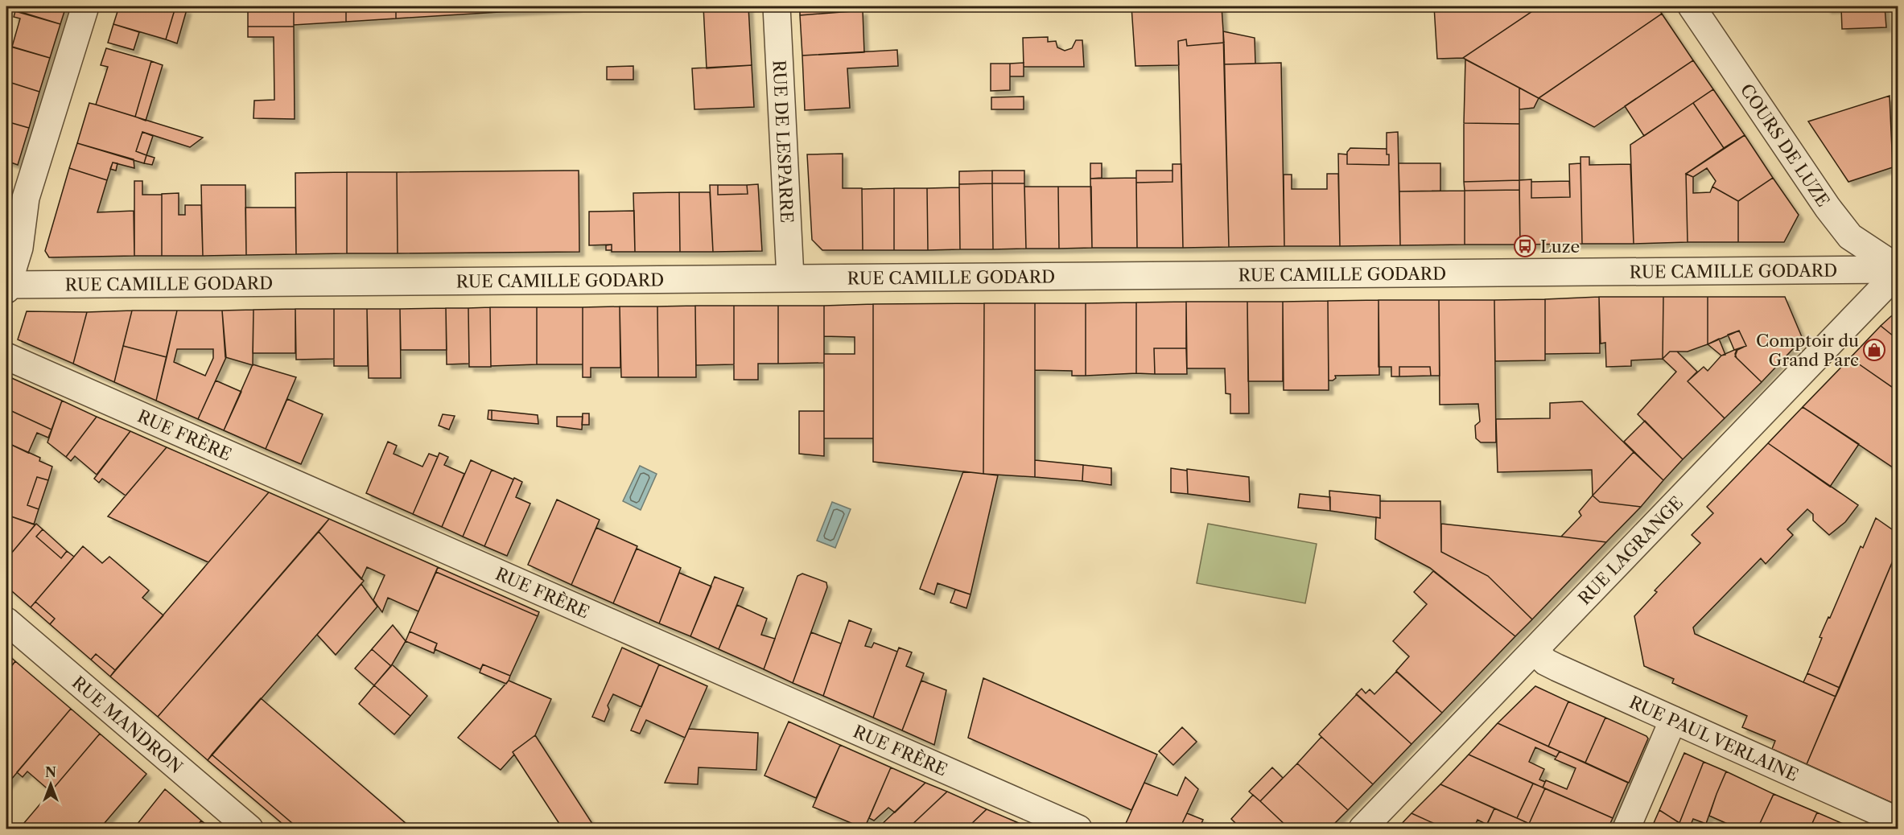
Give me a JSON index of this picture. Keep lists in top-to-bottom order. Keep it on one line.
{"streets":{"street":["RUE DE LESPARRE","COURS DE LUZE","RUE CAMILLE GODARD","RUE FRÈRE","RUE LAGRANGE","RUE MANDRON","RUE PAUL VERLAINE"]},"crossings":[["RUE DE LESPARRE","RUE CAMILLE GODARD"],["COURS DE LUZE","RUE CAMILLE GODARD"],["COURS DE LUZE","RUE LAGRANGE"],["RUE CAMILLE GODARD","RUE LAGRANGE"],["RUE LAGRANGE","RUE PAUL VERLAINE"]],"places":{"bus stop":["Luze"],"shop":["Comptoir du Grand Parc"]},"north":"top"}
